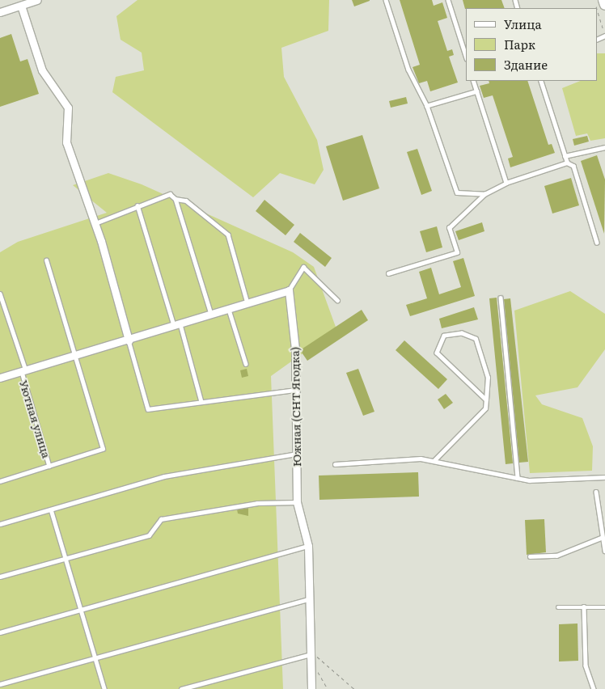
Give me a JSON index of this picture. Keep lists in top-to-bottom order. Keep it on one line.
{"streets":{"street":["Южная (СНТ Ягодка)"],"lane":["Уютная улица"]},"legend":["Улица","Парк","Здание"]}
